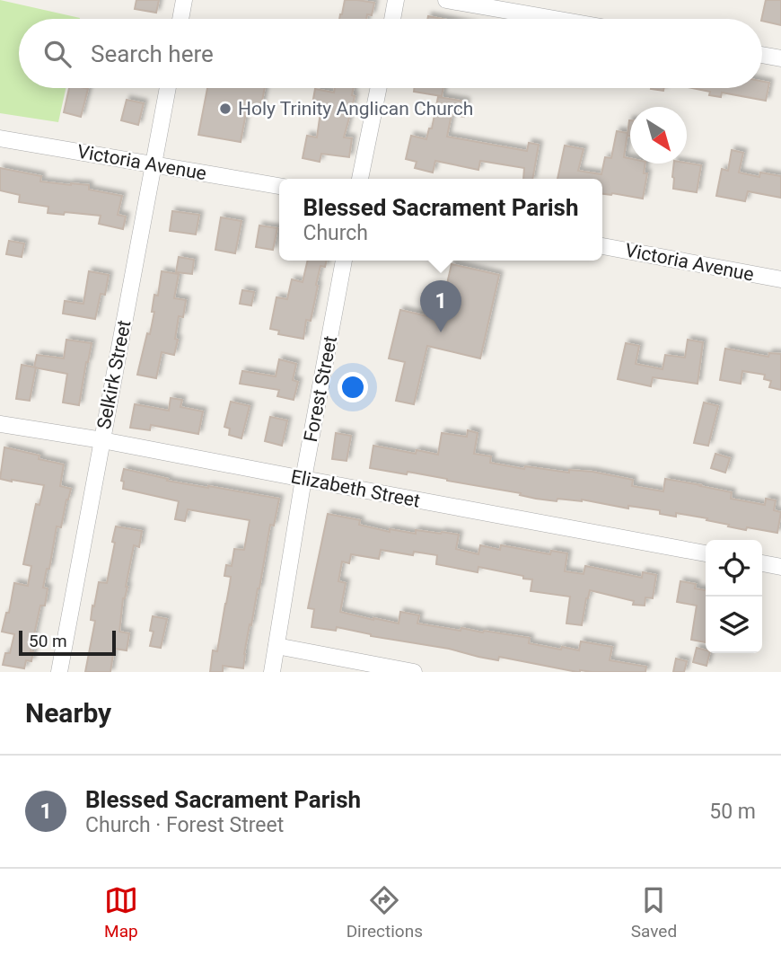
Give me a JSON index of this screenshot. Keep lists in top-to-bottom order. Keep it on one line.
{"streets":{"street":["Victoria Avenue","Selkirk Street","Forest Street","Elizabeth Street"]},"crossings":[["Victoria Avenue","Selkirk Street"],["Selkirk Street","Elizabeth Street"],["Forest Street","Elizabeth Street"]],"places":["Holy Trinity Anglican Church"],"scale_bar":"50 m","north":"bottom right","page":{"search":"Search here","popup":["Blessed Sacrament Parish","Church"],"pins":"1","scale":"50 m","heading":"Nearby","list":[{"mark":"1","name":"Blessed Sacrament Parish","note":"Church · Forest Street","value":"50 m"}],"nav":["Map","Directions","Saved"]}}
